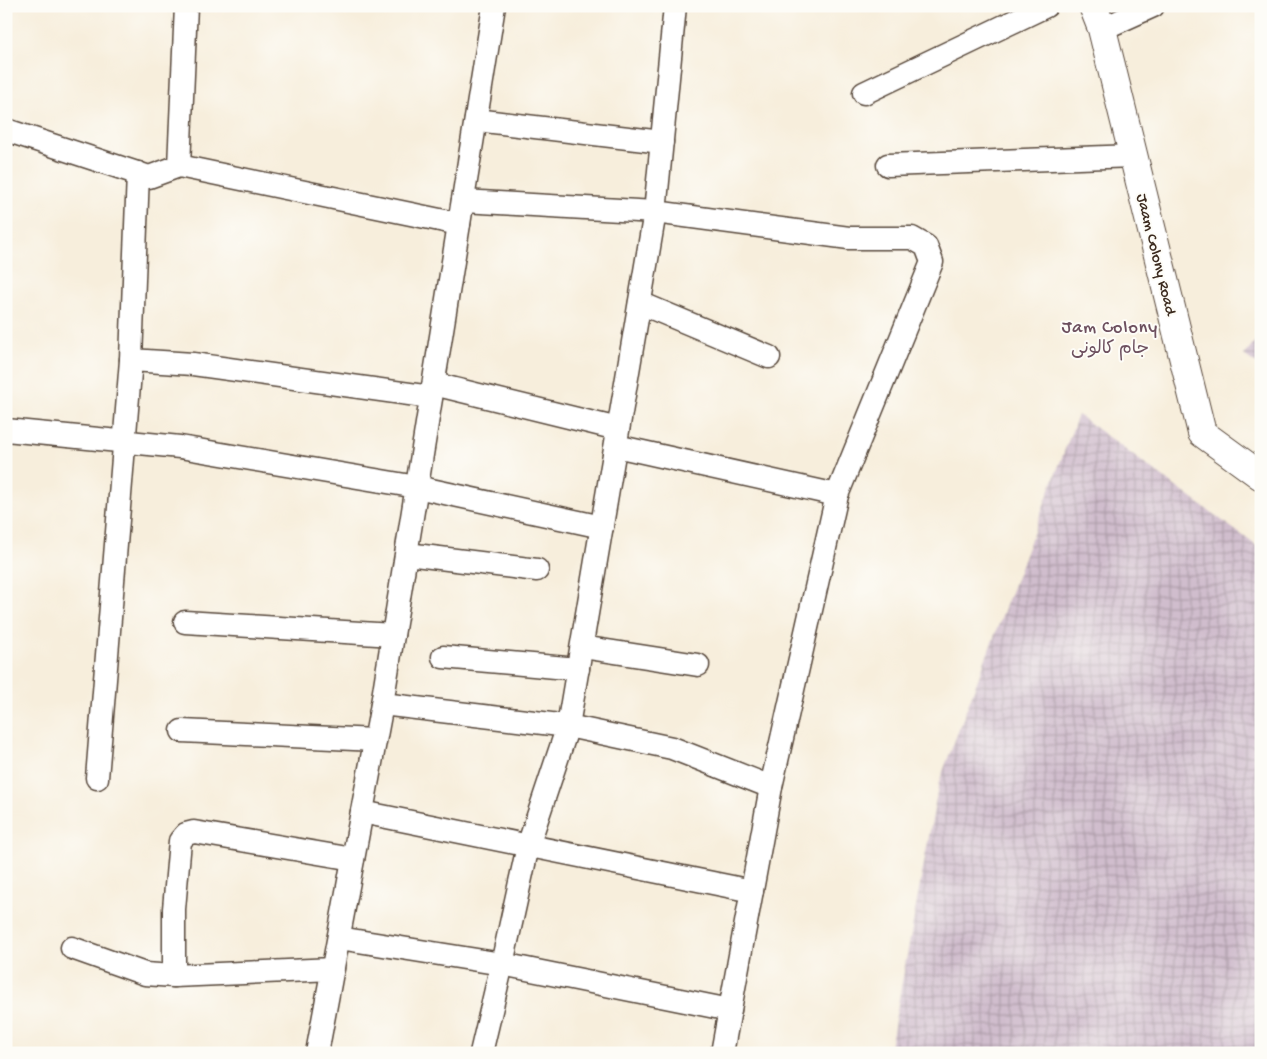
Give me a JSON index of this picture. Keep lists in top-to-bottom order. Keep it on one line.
{"streets":{"street":["Jaam Colony Road"]},"districts":["Jam Colony جام کالونی"]}
